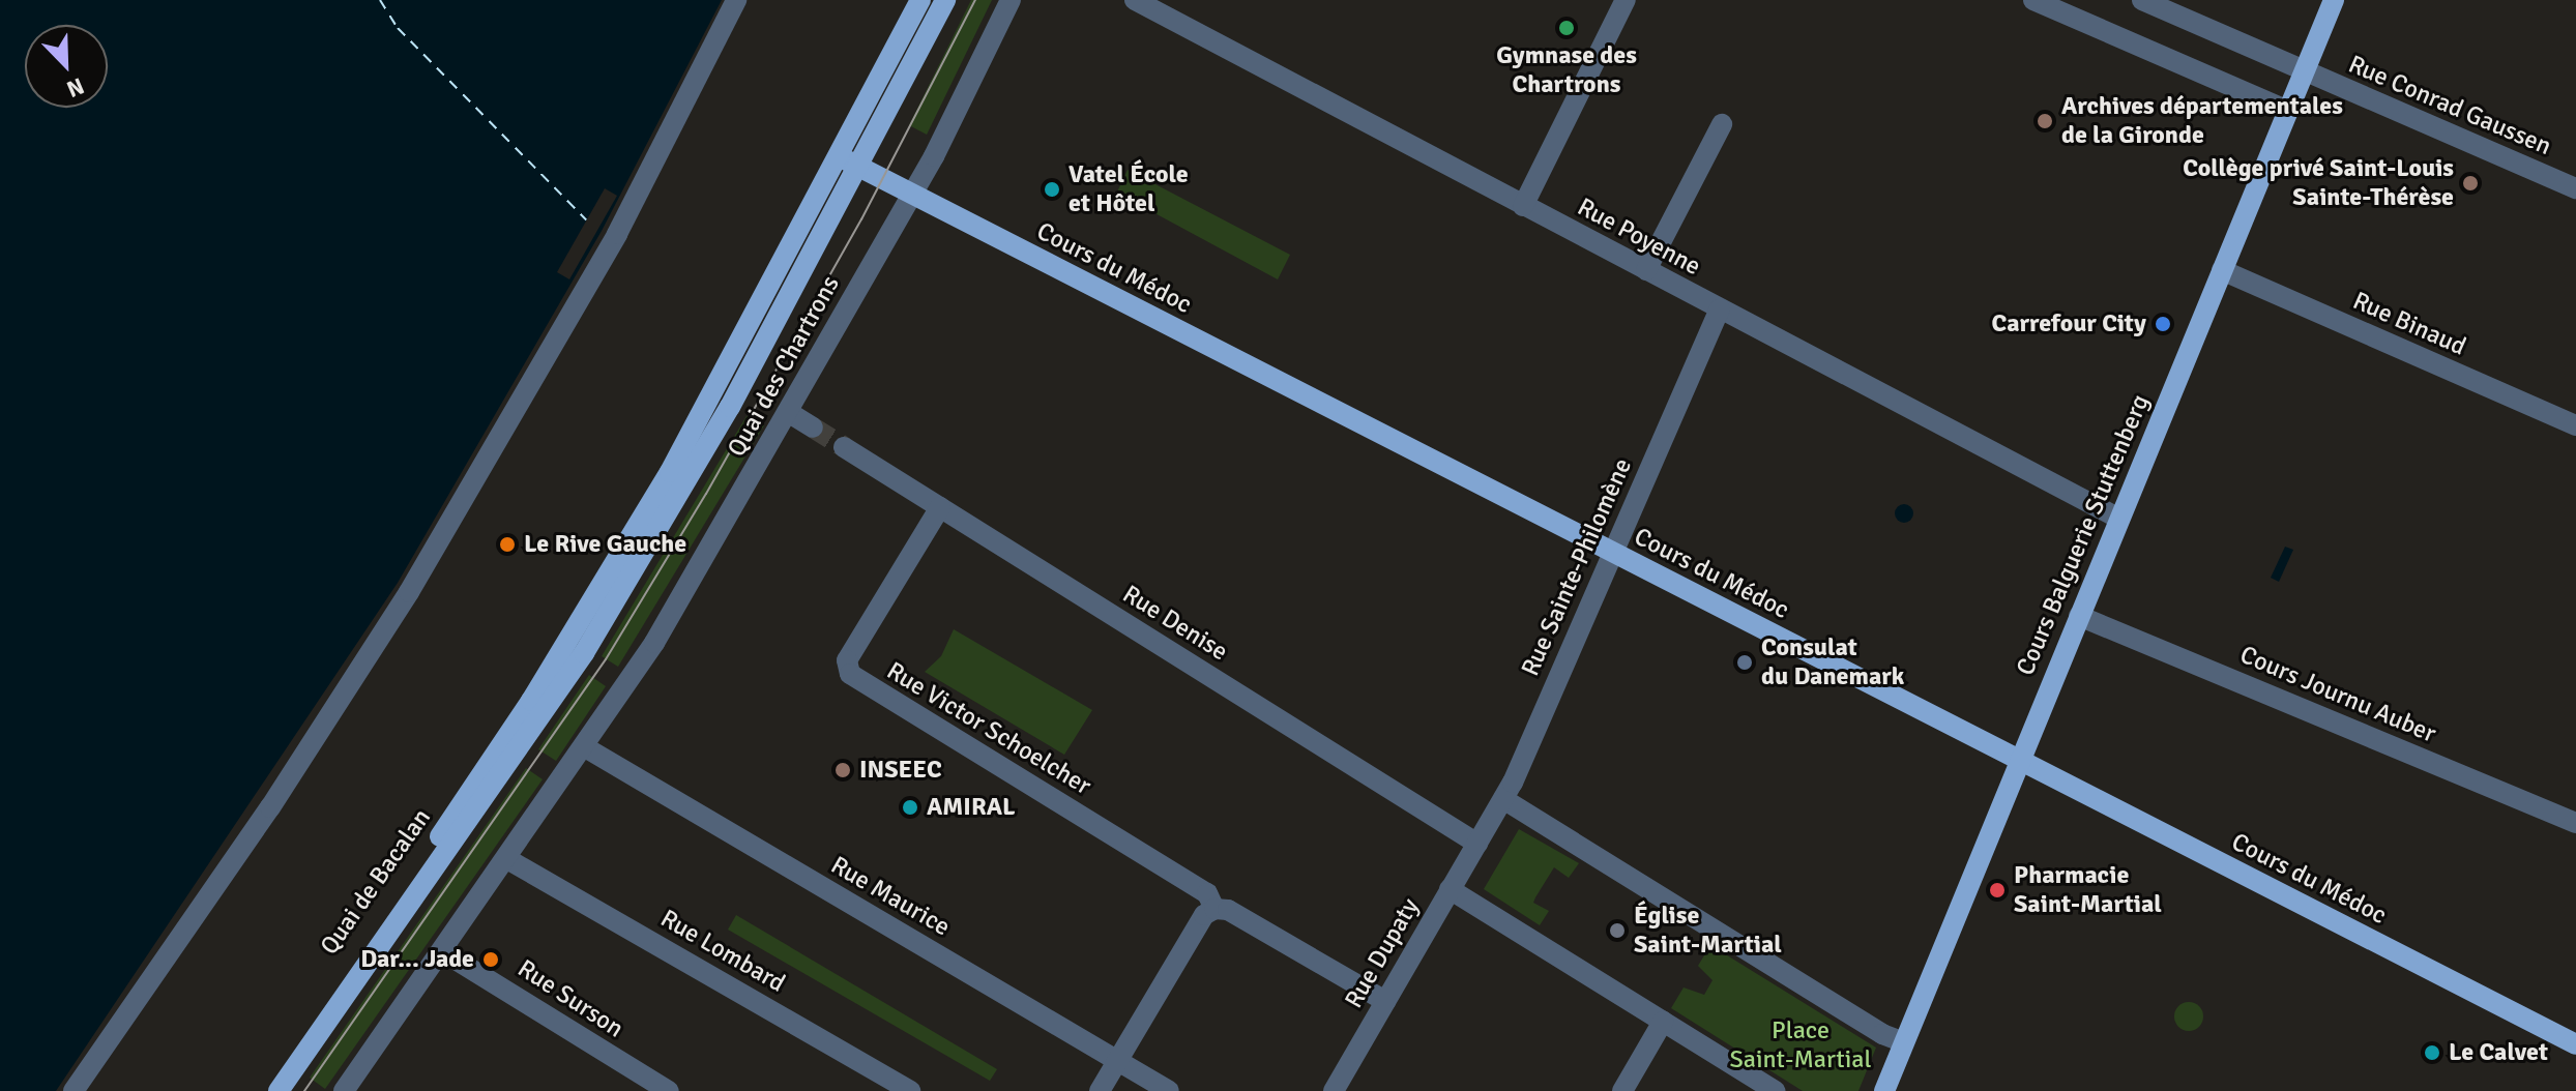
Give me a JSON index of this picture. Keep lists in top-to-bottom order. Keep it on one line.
{"streets":{"main road":["Cours du Médoc","Quai des Chartrons","Cours Balguerie Stuttenberg","Quai de Bacalan"],"street":["Rue Conrad Gaussen","Rue Poyenne","Rue Binaud","Rue Sainte-Philomène","Rue Denise","Cours Journu Auber","Rue Victor Schoelcher","Rue Maurice","Rue Lombard","Rue Dupaty","Rue Surson"]},"crossings":[["Rue Conrad Gaussen","Cours Balguerie Stuttenberg"],["Rue Poyenne","Cours Balguerie Stuttenberg"],["Rue Poyenne","Rue Sainte-Philomène"],["Cours du Médoc","Quai des Chartrons"],["Cours du Médoc","Cours Balguerie Stuttenberg"],["Cours du Médoc","Rue Sainte-Philomène"],["Rue Binaud","Cours Balguerie Stuttenberg"],["Quai des Chartrons","Quai de Bacalan"],["Quai des Chartrons","Rue Maurice"],["Cours Balguerie Stuttenberg","Cours Journu Auber"],["Rue Sainte-Philomène","Rue Denise"],["Rue Sainte-Philomène","Rue Dupaty"],["Rue Denise","Rue Victor Schoelcher"],["Rue Denise","Rue Dupaty"]],"parks":["Place Saint-Martial"],"places":["Gymnase des Chartrons","Archives départementales de la Gironde","Collège privé Saint-Louis Sainte-Thérèse","Vatel École et Hôtel","Carrefour City","Le Rive Gauche","Consulat du Danemark","INSEEC","AMIRAL","Pharmacie Saint-Martial","Église Saint-Martial","Dar... Jade","Le Calvet"],"north":"bottom right"}
